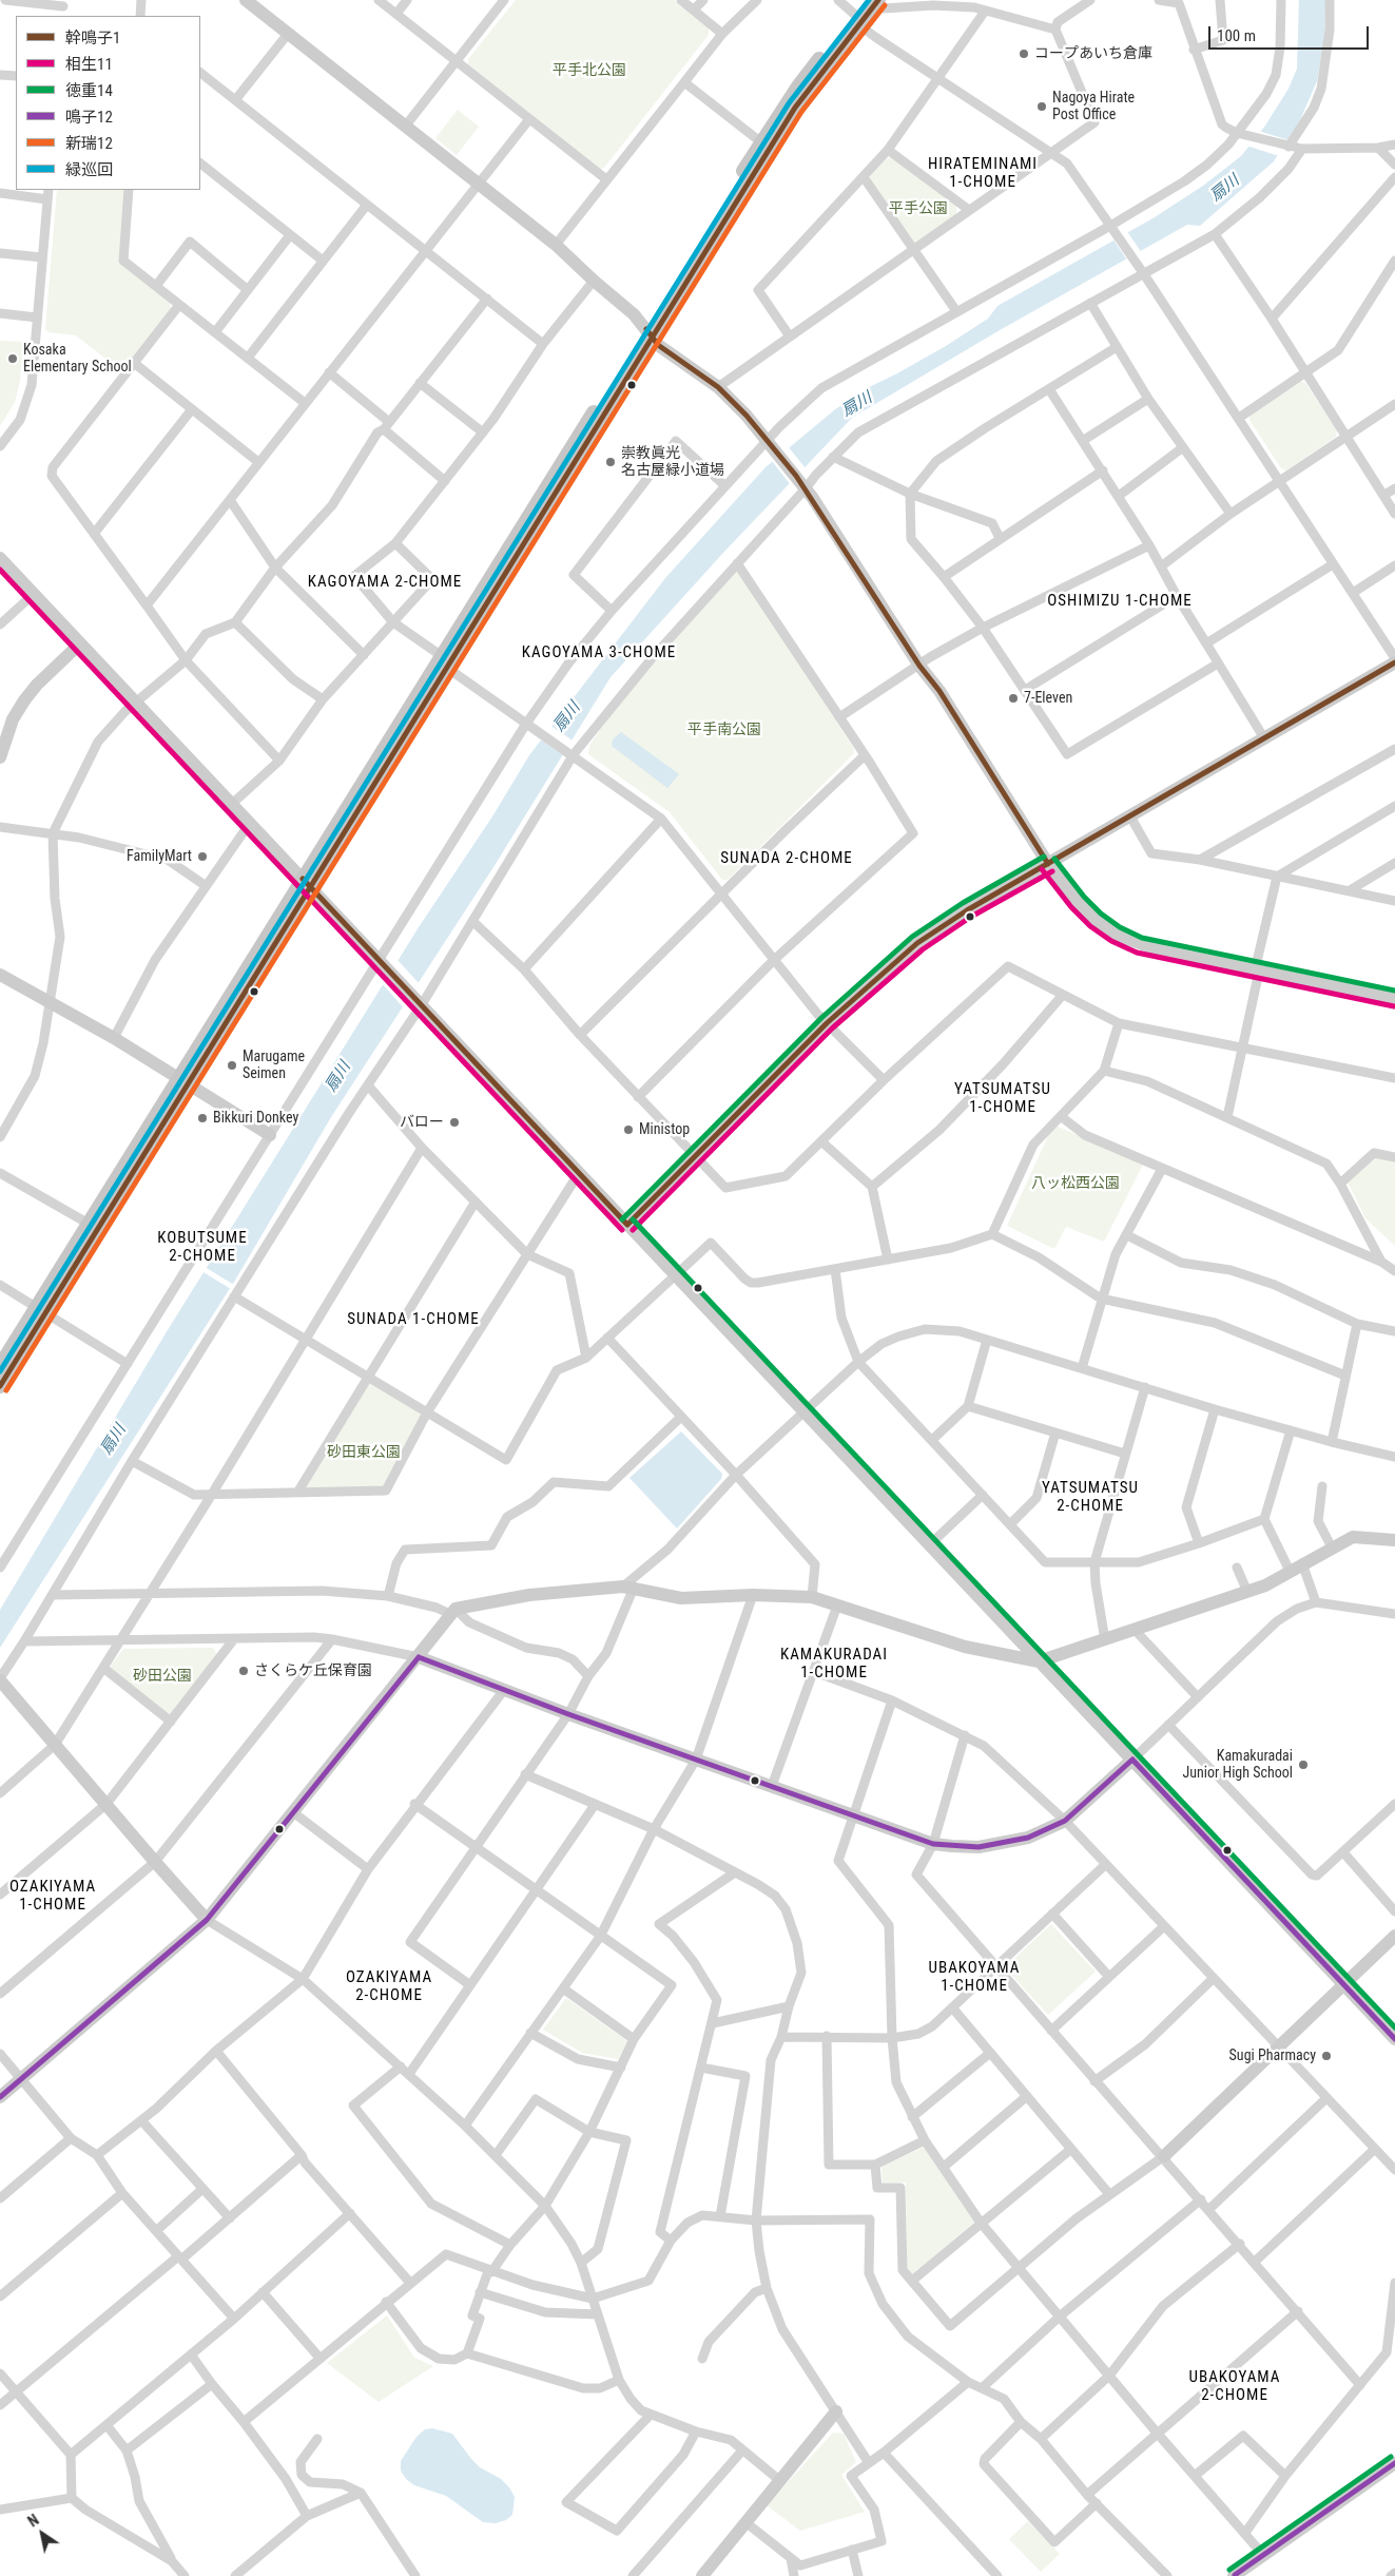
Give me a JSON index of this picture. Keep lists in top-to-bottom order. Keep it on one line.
{"districts":["HIRATEMINAMI 1-CHOME","KAGOYAMA 2-CHOME","OSHIMIZU 1-CHOME","KAGOYAMA 3-CHOME","SUNADA 2-CHOME","YATSUMATSU 1-CHOME","KOBUTSUME 2-CHOME","SUNADA 1-CHOME","YATSUMATSU 2-CHOME","KAMAKURADAI 1-CHOME","OZAKIYAMA 1-CHOME","UBAKOYAMA 1-CHOME","OZAKIYAMA 2-CHOME","UBAKOYAMA 2-CHOME"],"water":["扇川"],"parks":["平手北公園","平手公園","平手南公園","八ッ松西公園","砂田東公園","砂田公園"],"places":["コープあいち倉庫","Nagoya Hirate Post Office","Kosaka Elementary School","崇教眞光 名古屋緑小道場","7-Eleven","FamilyMart","Marugame Seimen","Bikkuri Donkey","バロー","Ministop","さくらケ丘保育園","Kamakuradai Junior High School","Sugi Pharmacy"],"lines":["transit line 幹鳴子1","transit line 緑巡回","transit line 新瑞12","transit line 相生11","transit line 徳重14","transit line 鳴子12"],"legend":["幹鳴子1","相生11","徳重14","鳴子12","新瑞12","緑巡回"],"scale_bar":"100 m","north":"top left"}
